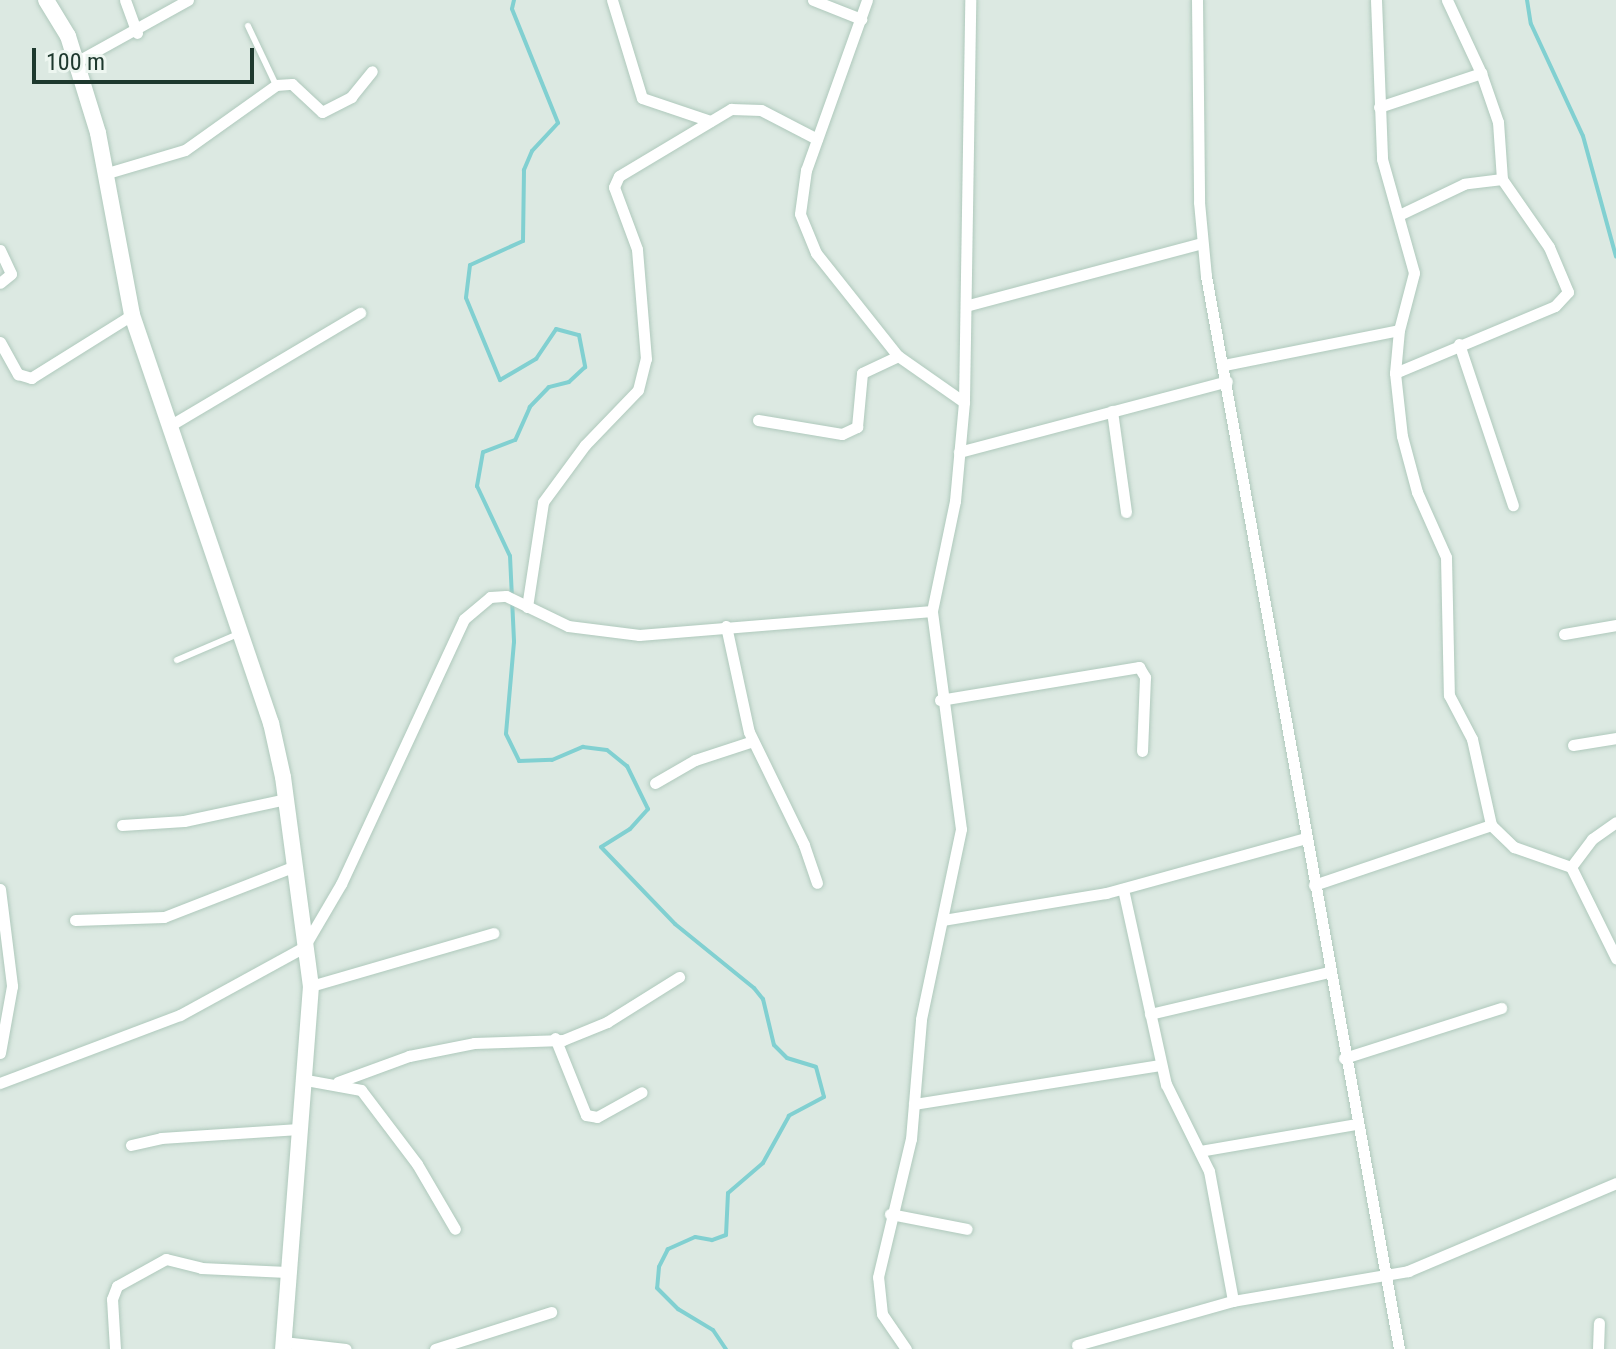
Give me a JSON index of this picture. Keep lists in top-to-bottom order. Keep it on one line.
{"scale_bar":"100 m"}
